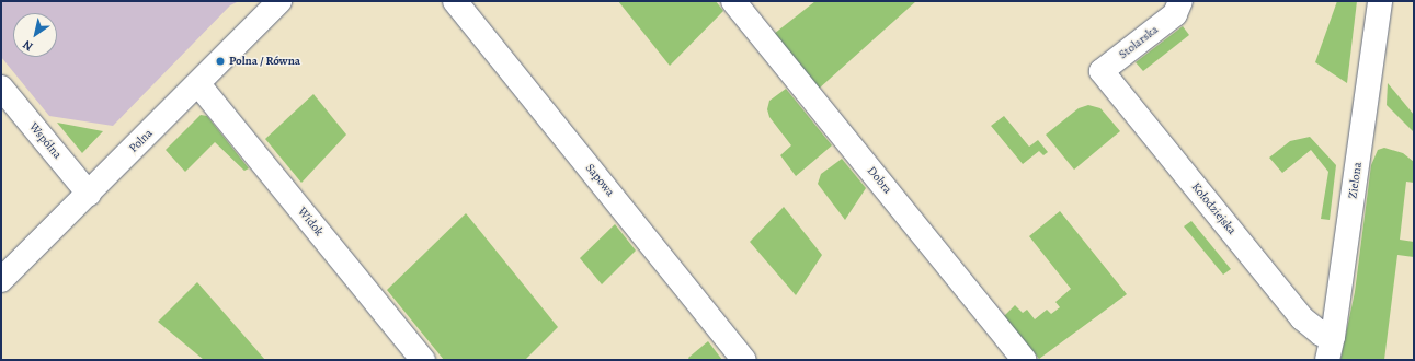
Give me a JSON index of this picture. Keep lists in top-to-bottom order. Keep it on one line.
{"streets":{"street":["Stolarska","Wspólna","Polna","Sapowa","Dobra","Zielona","Kołodziejska","Widok"]},"crossings":[["Stolarska","Kołodziejska"],["Wspólna","Polna"],["Polna","Widok"],["Zielona","Kołodziejska"]],"places":["Polna / Równa"],"north":"bottom left"}
